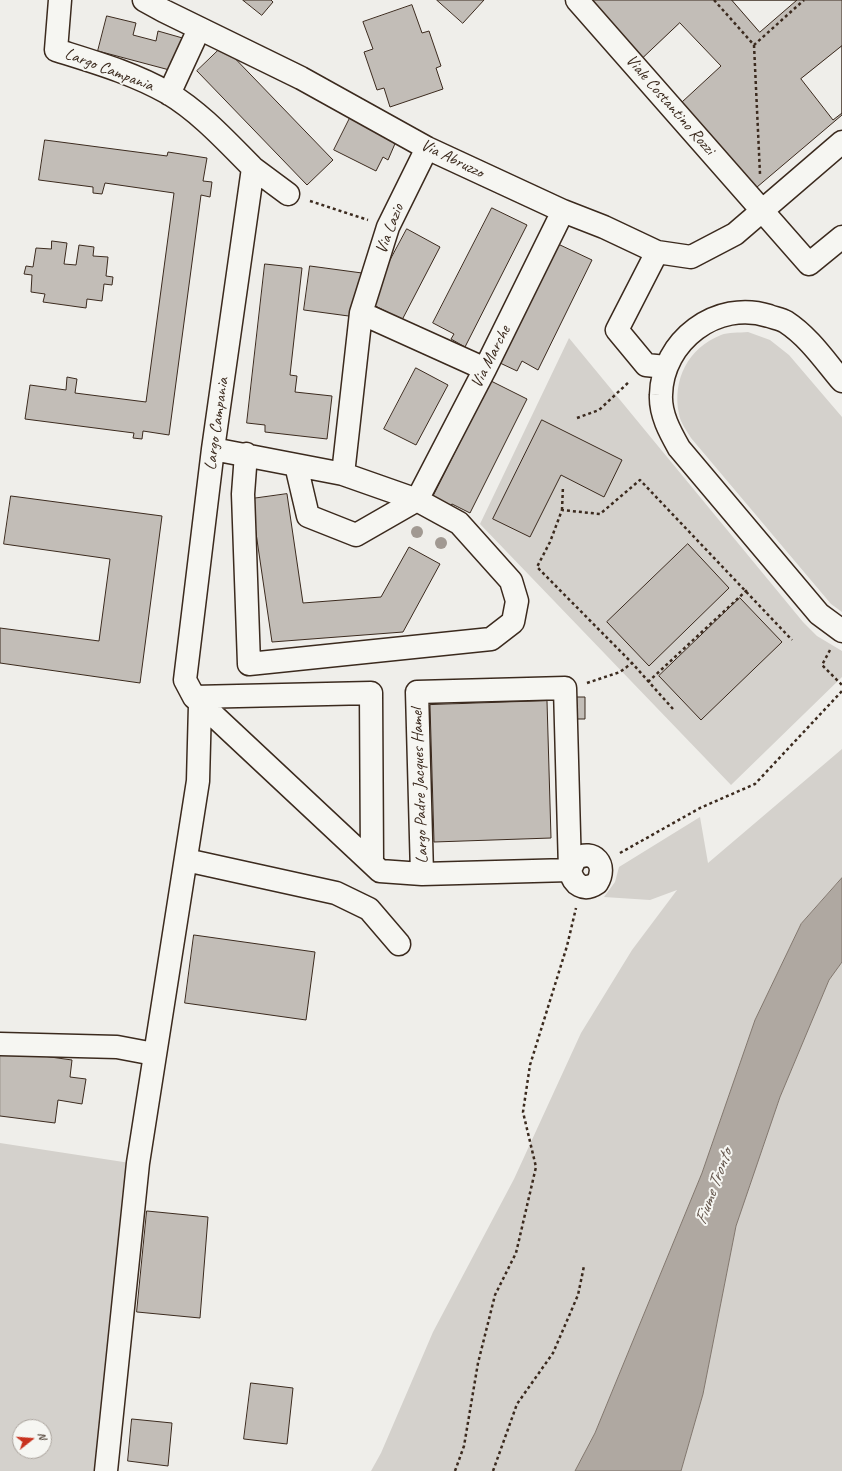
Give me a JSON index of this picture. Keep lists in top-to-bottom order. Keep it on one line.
{"streets":{"street":["Largo Campania","Viale Costantino Rozzi","Via Abruzzo","Via Lazio","Via Marche","Largo Padre Jacques Hamel"]},"crossings":[["Largo Campania","Largo Padre Jacques Hamel"],["Viale Costantino Rozzi","Via Abruzzo"],["Via Abruzzo","Via Lazio"],["Via Abruzzo","Via Marche"]],"water":["Fiume Tronto"],"north":"right"}
